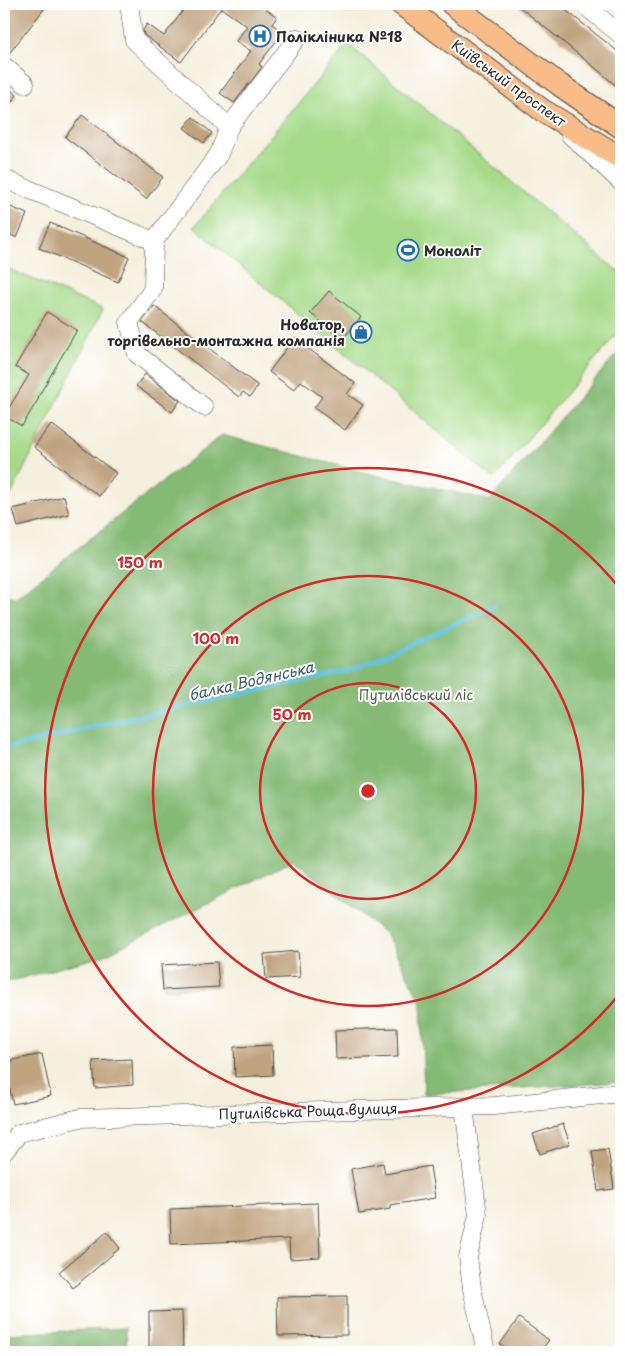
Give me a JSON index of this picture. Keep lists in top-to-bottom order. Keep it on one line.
{"streets":{"main road":["Київський проспект"],"street":["Путилівська Роща вулиця"]},"water":["балка Водянська"],"parks":["Путилівський ліс"],"places":{"hospital":["Полікліника №18"],"sports":["Моноліт"],"shop":["Новатор, торгівельно-монтажна компанія"]},"rings":["150 m","100 m","50 m"]}
